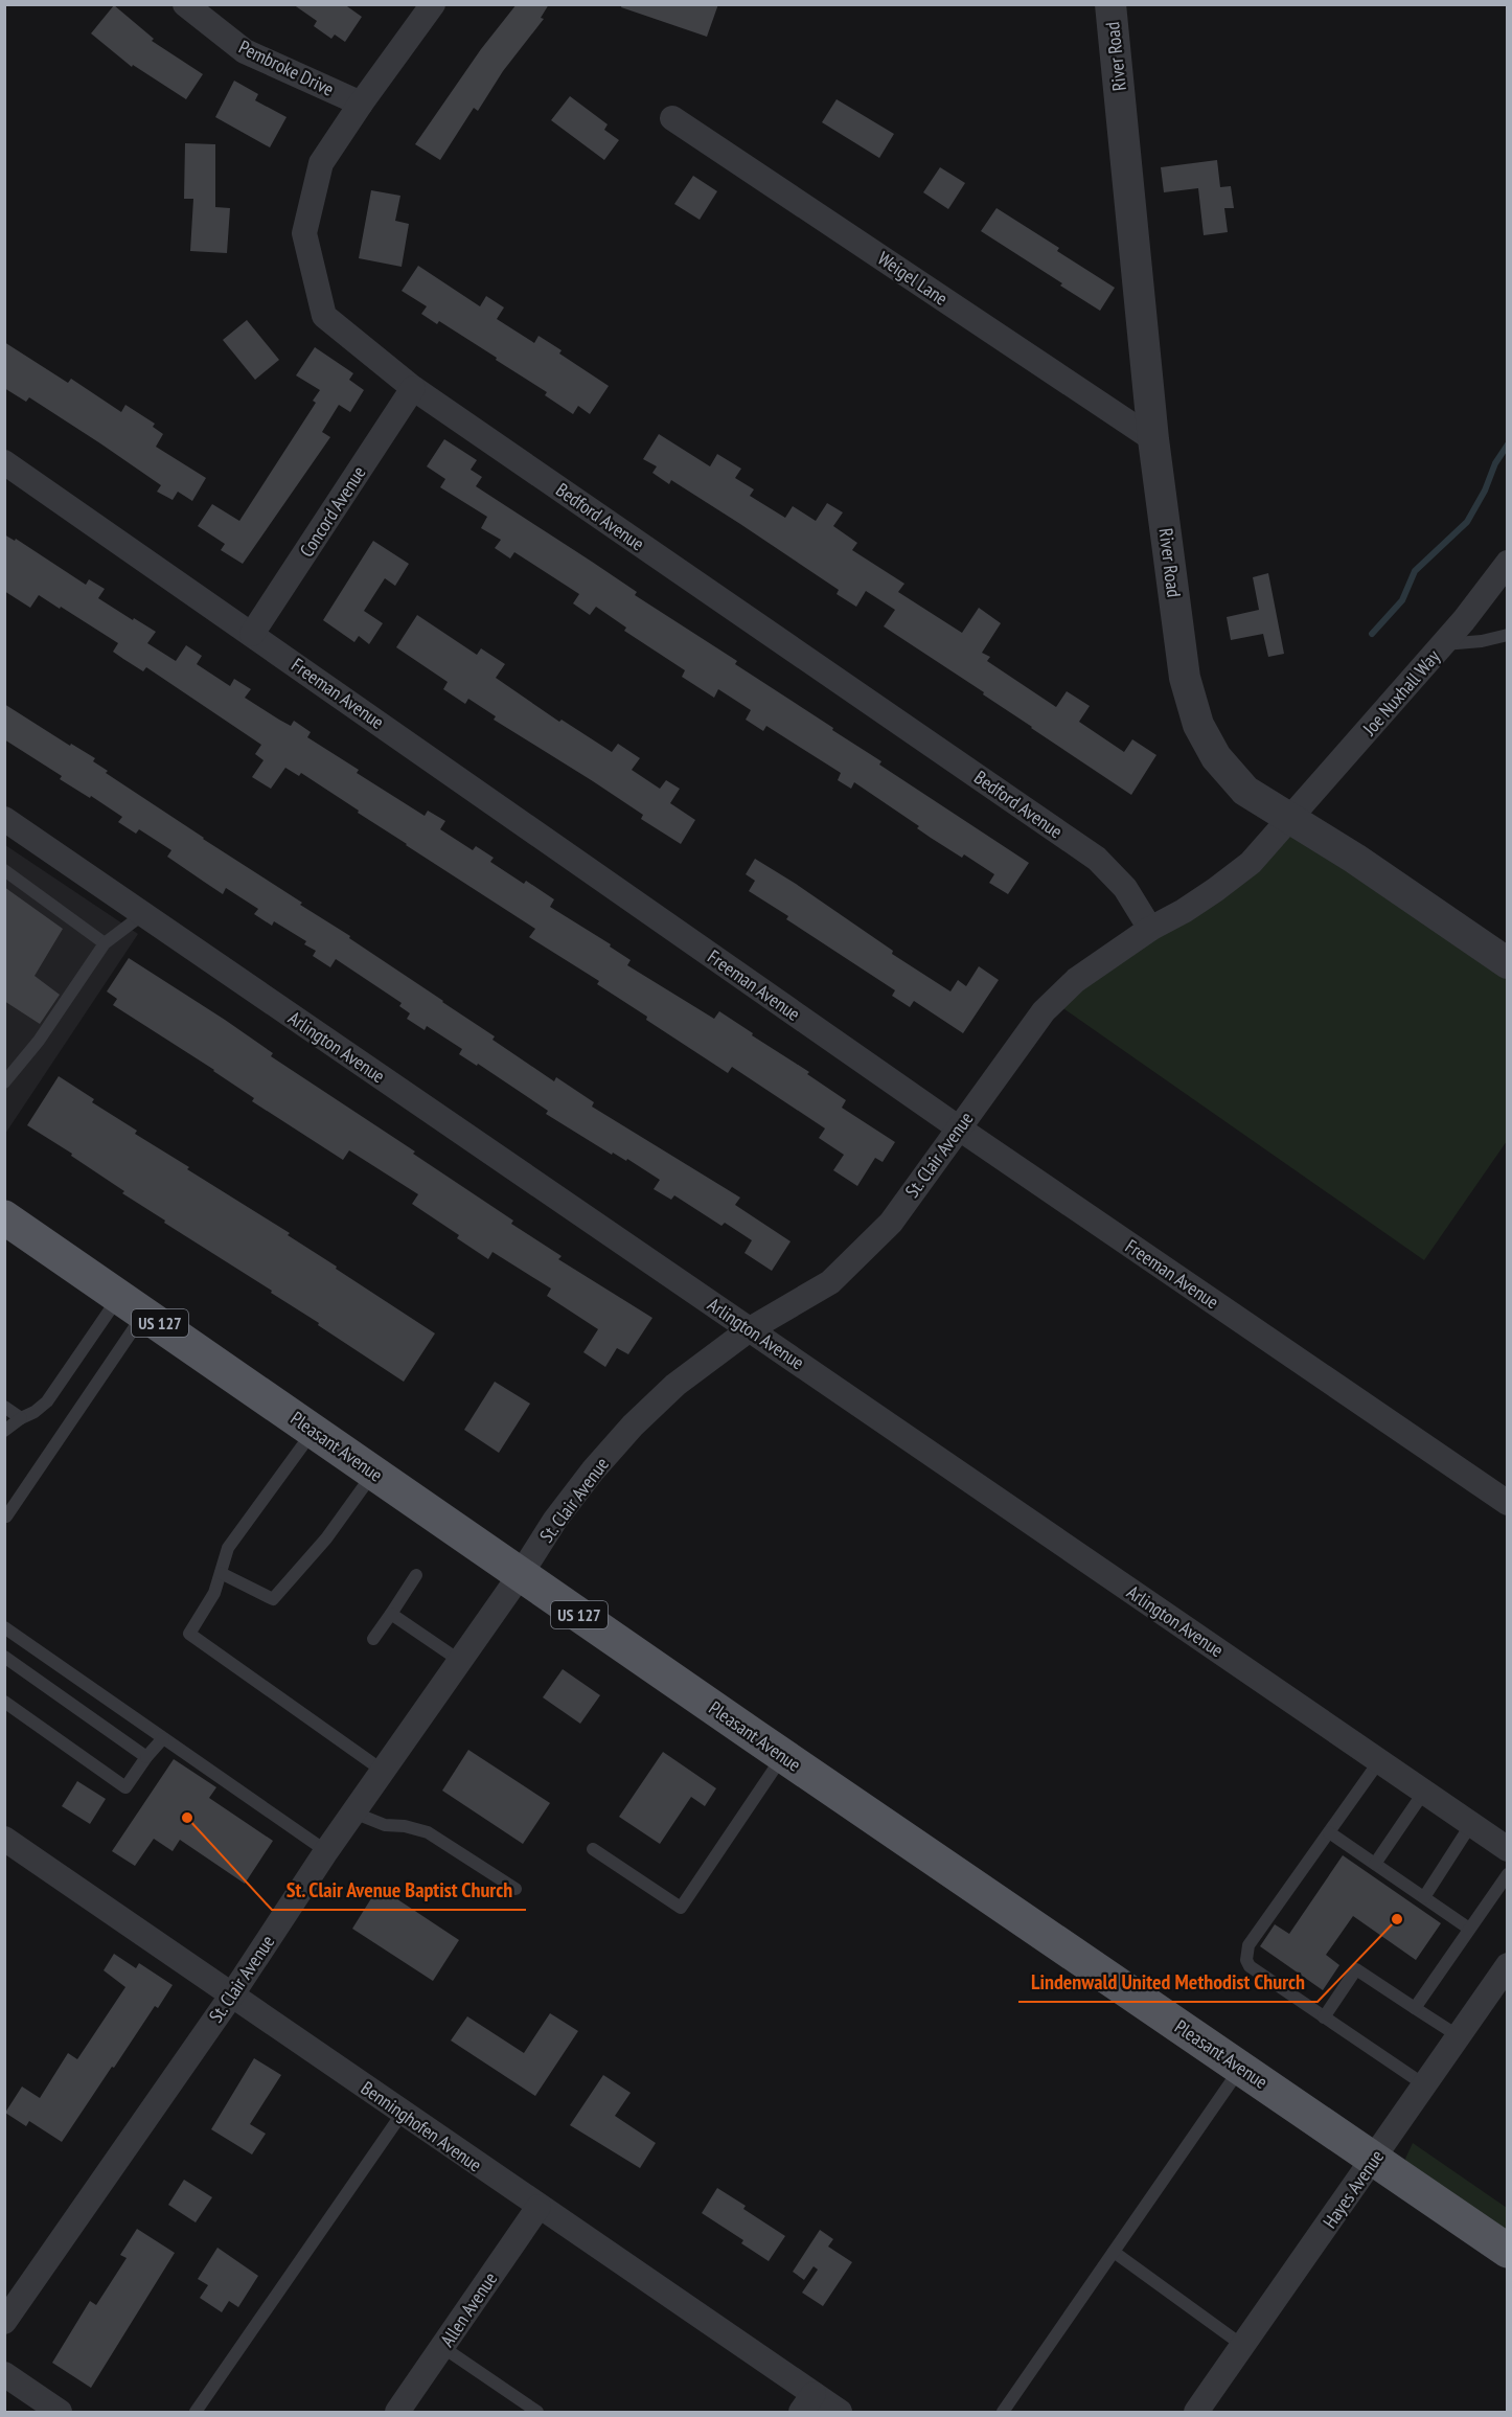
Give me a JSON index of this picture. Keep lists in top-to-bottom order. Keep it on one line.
{"streets":{"main road":["US 127","Pleasant Avenue"],"street":["River Road","Pembroke Drive","Weigel Lane","Concord Avenue","Bedford Avenue","Joe Nuxhall Way","Freeman Avenue","Arlington Avenue","St. Clair Avenue","Benninghofen Avenue","Hayes Avenue","Allen Avenue"]},"crossings":[["River Road","Weigel Lane"],["River Road","Joe Nuxhall Way"],["River Road","St. Clair Avenue"],["Pembroke Drive","Bedford Avenue"],["Concord Avenue","Bedford Avenue"],["Concord Avenue","Freeman Avenue"],["Bedford Avenue","St. Clair Avenue"],["Joe Nuxhall Way","St. Clair Avenue"],["Freeman Avenue","St. Clair Avenue"],["Arlington Avenue","St. Clair Avenue"],["St. Clair Avenue","Pleasant Avenue"],["St. Clair Avenue","Benninghofen Avenue"],["Pleasant Avenue","Hayes Avenue"],["Benninghofen Avenue","Allen Avenue"]],"places":["St. Clair Avenue Baptist Church","Lindenwald United Methodist Church"]}
